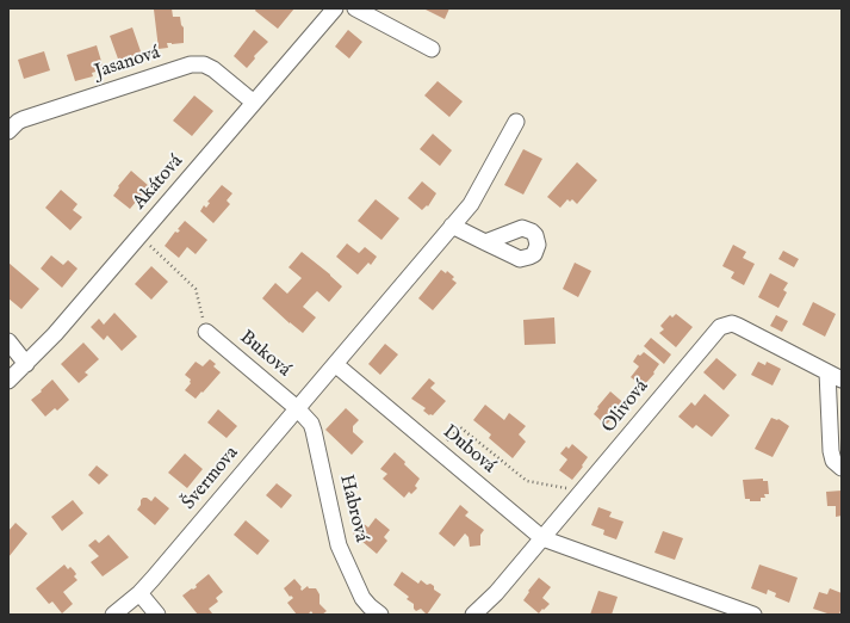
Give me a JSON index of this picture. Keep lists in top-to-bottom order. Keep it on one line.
{"streets":{"street":["Jasanová","Akátová","Buková","Olivová","Dubová","Švermova","Habrová"]},"crossings":[["Jasanová","Akátová"],["Buková","Švermova"],["Buková","Habrová"],["Olivová","Dubová"],["Dubová","Švermova"],["Švermova","Habrová"]]}
